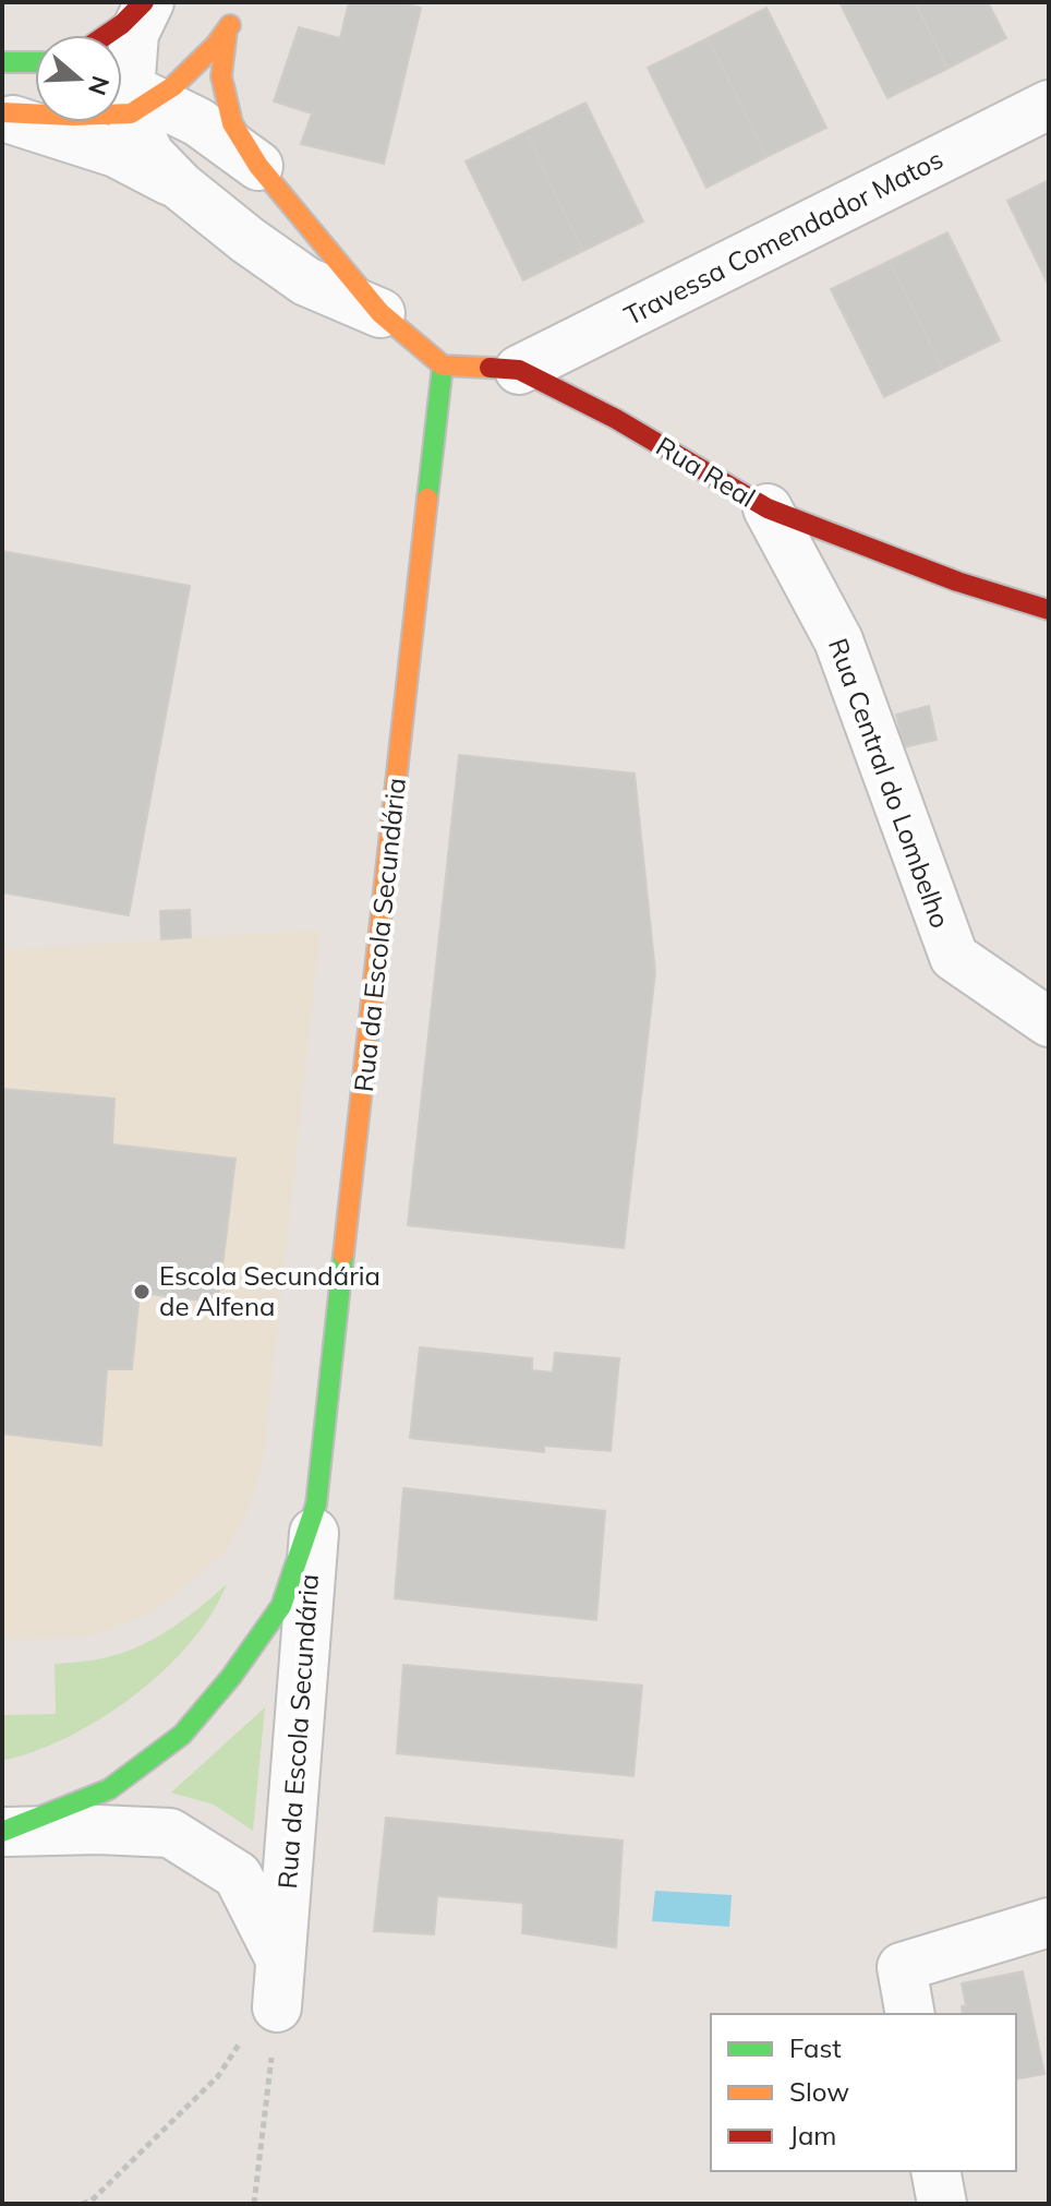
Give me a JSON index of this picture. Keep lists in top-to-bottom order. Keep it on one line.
{"streets":{"street":["Travessa Comendador Matos","Rua Real","Rua Central do Lombelho","Rua da Escola Secundária"]},"crossings":[["Travessa Comendador Matos","Rua Real"],["Rua Real","Rua Central do Lombelho"],["Rua Real","Rua da Escola Secundária"]],"places":["Escola Secundária de Alfena"],"legend":["Fast","Slow","Jam"],"north":"right"}
